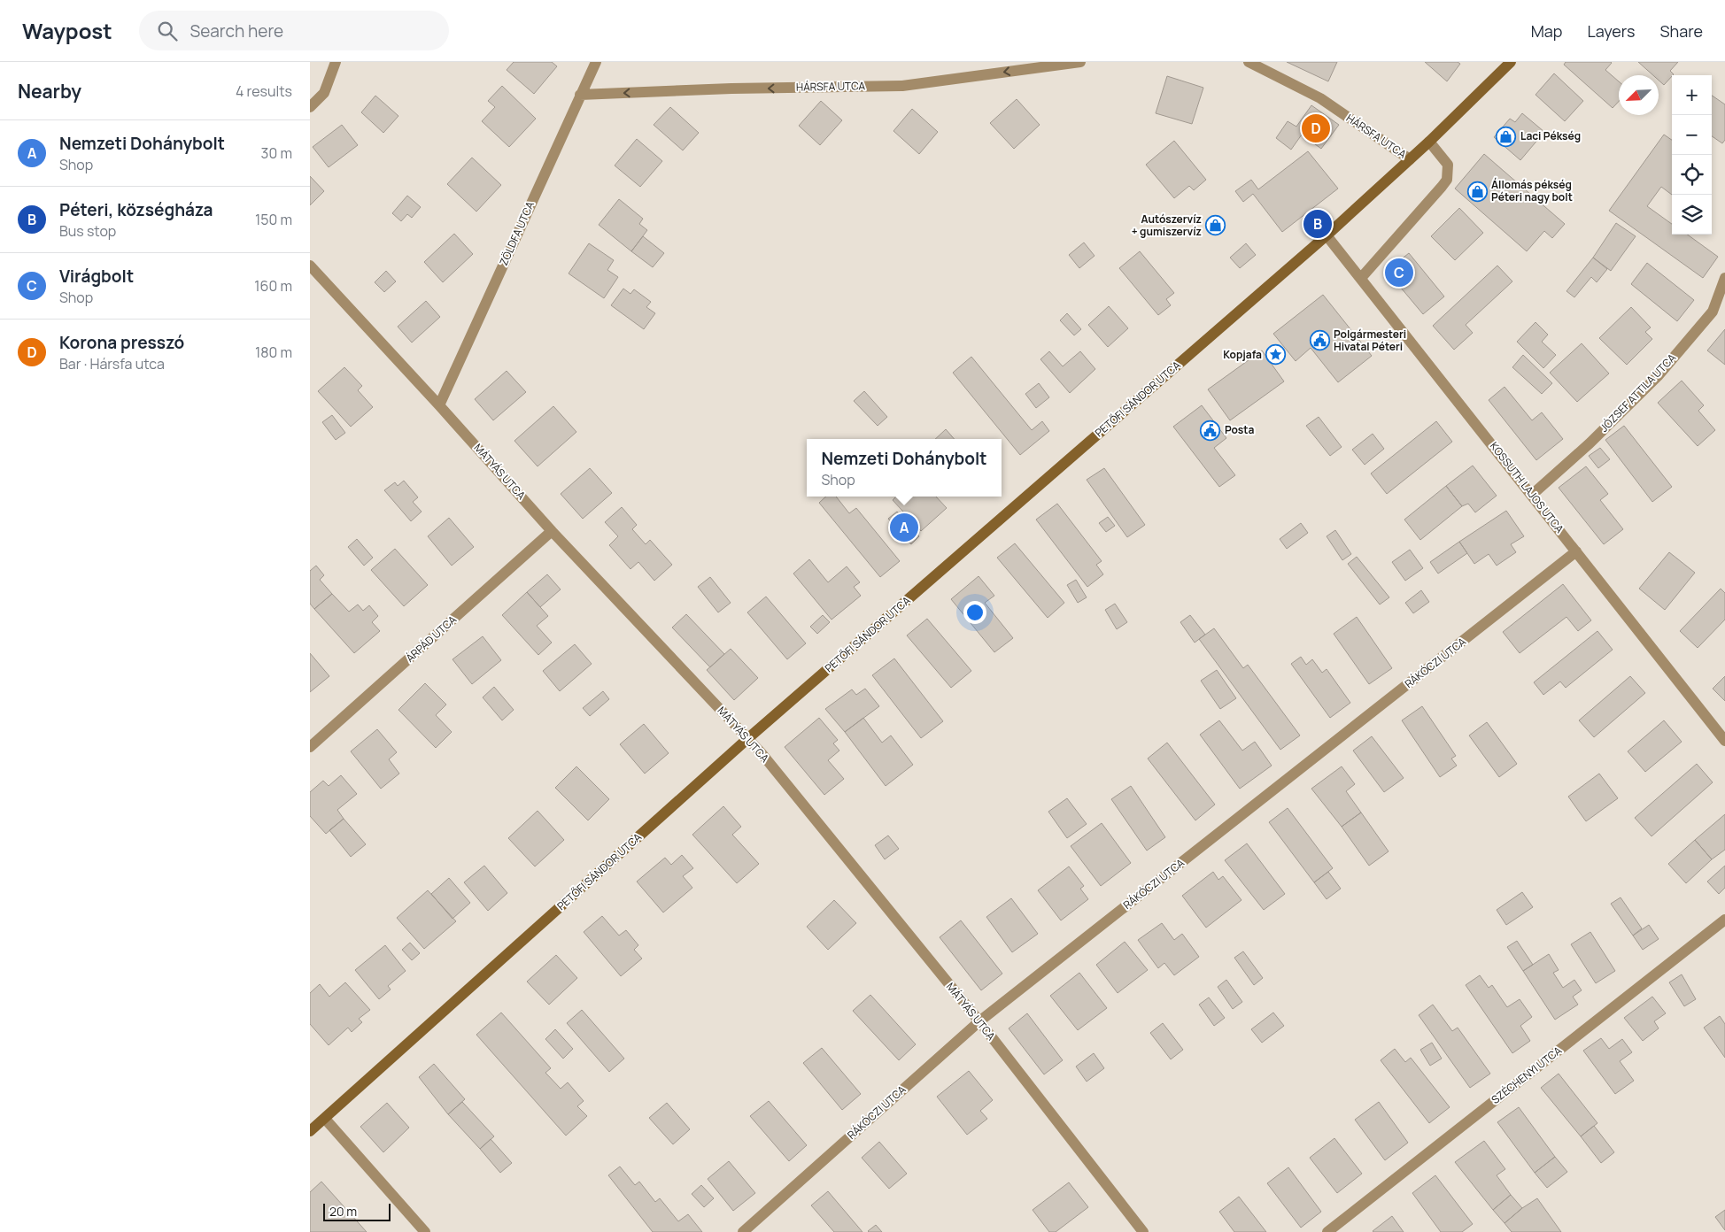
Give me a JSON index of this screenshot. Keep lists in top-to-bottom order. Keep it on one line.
{"streets":{"main road":["PETŐFI SÁNDOR UTCA"],"street":["HÁRSFA UTCA","ZÖLDFA UTCA","JÓZSEF ATTILA UTCA","MÁTYÁS UTCA","KOSSUTH LAJOS UTCA","ÁRPÁD UTCA","RÁKÓCZI UTCA","SZÉCHENYI UTCA"]},"crossings":[["HÁRSFA UTCA","ZÖLDFA UTCA"],["HÁRSFA UTCA","PETŐFI SÁNDOR UTCA"],["ZÖLDFA UTCA","MÁTYÁS UTCA"],["JÓZSEF ATTILA UTCA","KOSSUTH LAJOS UTCA"],["PETŐFI SÁNDOR UTCA","MÁTYÁS UTCA"],["PETŐFI SÁNDOR UTCA","KOSSUTH LAJOS UTCA"],["MÁTYÁS UTCA","ÁRPÁD UTCA"],["MÁTYÁS UTCA","RÁKÓCZI UTCA"],["KOSSUTH LAJOS UTCA","RÁKÓCZI UTCA"]],"one_way":["HÁRSFA UTCA"],"places":{"shop":["Laci Pékség","Állomás pékség Péteri nagy bolt","Autószervíz + gumiszervíz"],"public building":["Polgármesteri Hivatal Péteri","Posta"],"place":["Kopjafa"]},"scale_bar":"20 m","north":"bottom left","page":{"header":"Waypost","search":"Search here","nav":["Map","Layers","Share"],"heading":["Nearby","4 results"],"map_buttons":["+","−"],"pins":["D","B","C","A"],"list":[{"mark":"A","name":"Nemzeti Dohánybolt","note":"Shop","value":"30 m"},{"mark":"B","name":"Péteri, községháza","note":"Bus stop","value":"150 m"},{"mark":"C","name":"Virágbolt","note":"Shop","value":"160 m"},{"mark":"D","name":"Korona presszó","note":"Bar · Hársfa utca","value":"180 m"}],"popup":["Nemzeti Dohánybolt","Shop"],"scale":"20 m"}}
